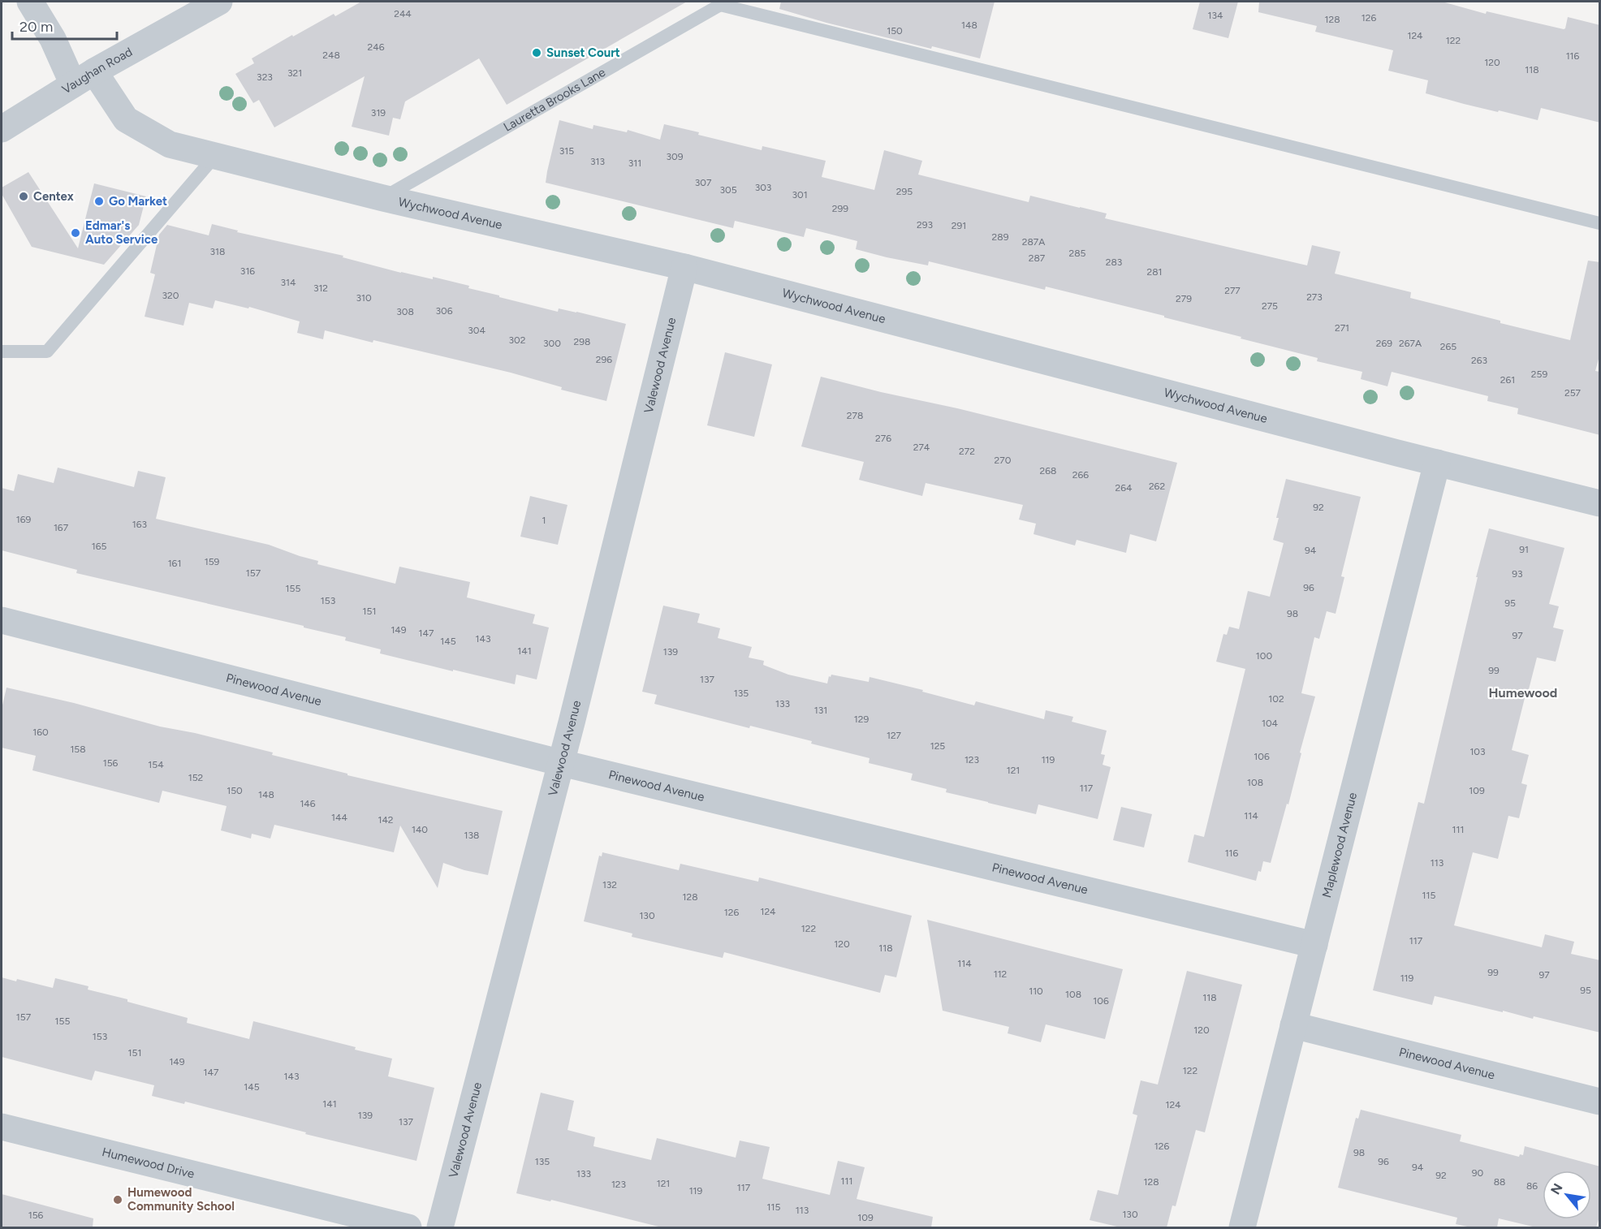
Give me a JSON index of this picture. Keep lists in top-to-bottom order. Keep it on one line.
{"streets":{"street":["Vaughan Road","Wychwood Avenue","Valewood Avenue","Pinewood Avenue","Maplewood Avenue","Humewood Drive"],"lane":["Lauretta Brooks Lane"]},"crossings":[["Vaughan Road","Wychwood Avenue"],["Lauretta Brooks Lane","Wychwood Avenue"],["Wychwood Avenue","Valewood Avenue"],["Wychwood Avenue","Maplewood Avenue"],["Valewood Avenue","Pinewood Avenue"],["Pinewood Avenue","Maplewood Avenue"]],"districts":["Humewood"],"places":["Sunset Court","Centex","Go Market","Edmar's Auto Service","Humewood Community School"],"house_numbers":["244","134","126","128","148","150","124","122","246","248","116","120","118","321","323","319","315","309","313","311","307","303","305","295","301","299","293","291","289","287A","318","285","287","283","316","281","314","312","277","320","273","310","279","275","306","308","271","304","302","298","300","269","267A","265","296","263","259","261","257","278","276","274","272","270","268","266","262","264","92","169","1","163","167","165","91","94","159","161","157","93","96","155","153","95","151","98","149","147","97","143","145","141","139","100","99","137","135","102","133","131","129","104","160","127","125","158","103","106","123","119","156","154","121","152","108","117","150","109","148","146","114","144","142","140","111","138","116","113","132","115","128","124","126","130","122","117","120","118","114","99","112","97","119","95","110","108","118","106","157","155","120","153","151","149","122","147","143","145","141","124","139","137","126","98","135","96","94","90","133","92","111","128","88","121","123","86","117","119","115","113","130","156","109"],"scale_bar":"20 m","north":"top left"}
